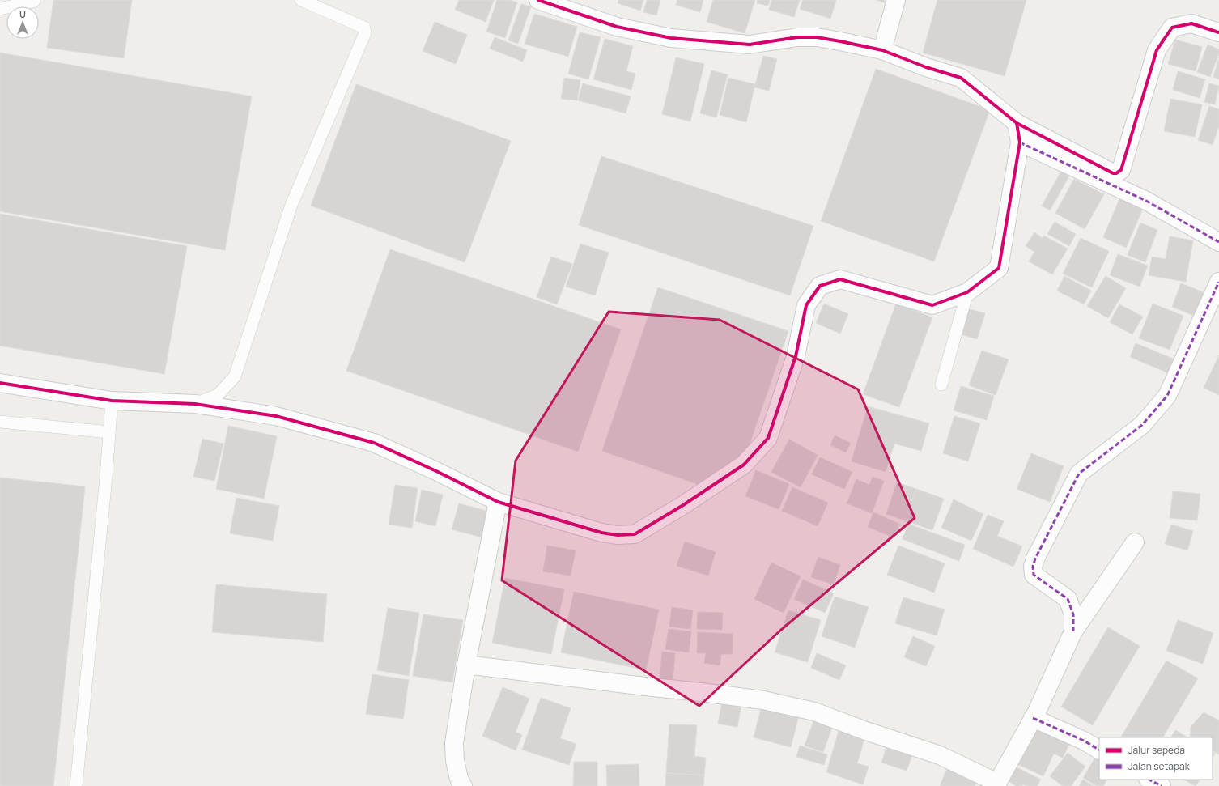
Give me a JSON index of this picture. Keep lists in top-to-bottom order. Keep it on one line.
{"legend":["Jalur sepeda","Jalan setapak"],"north":"top"}
